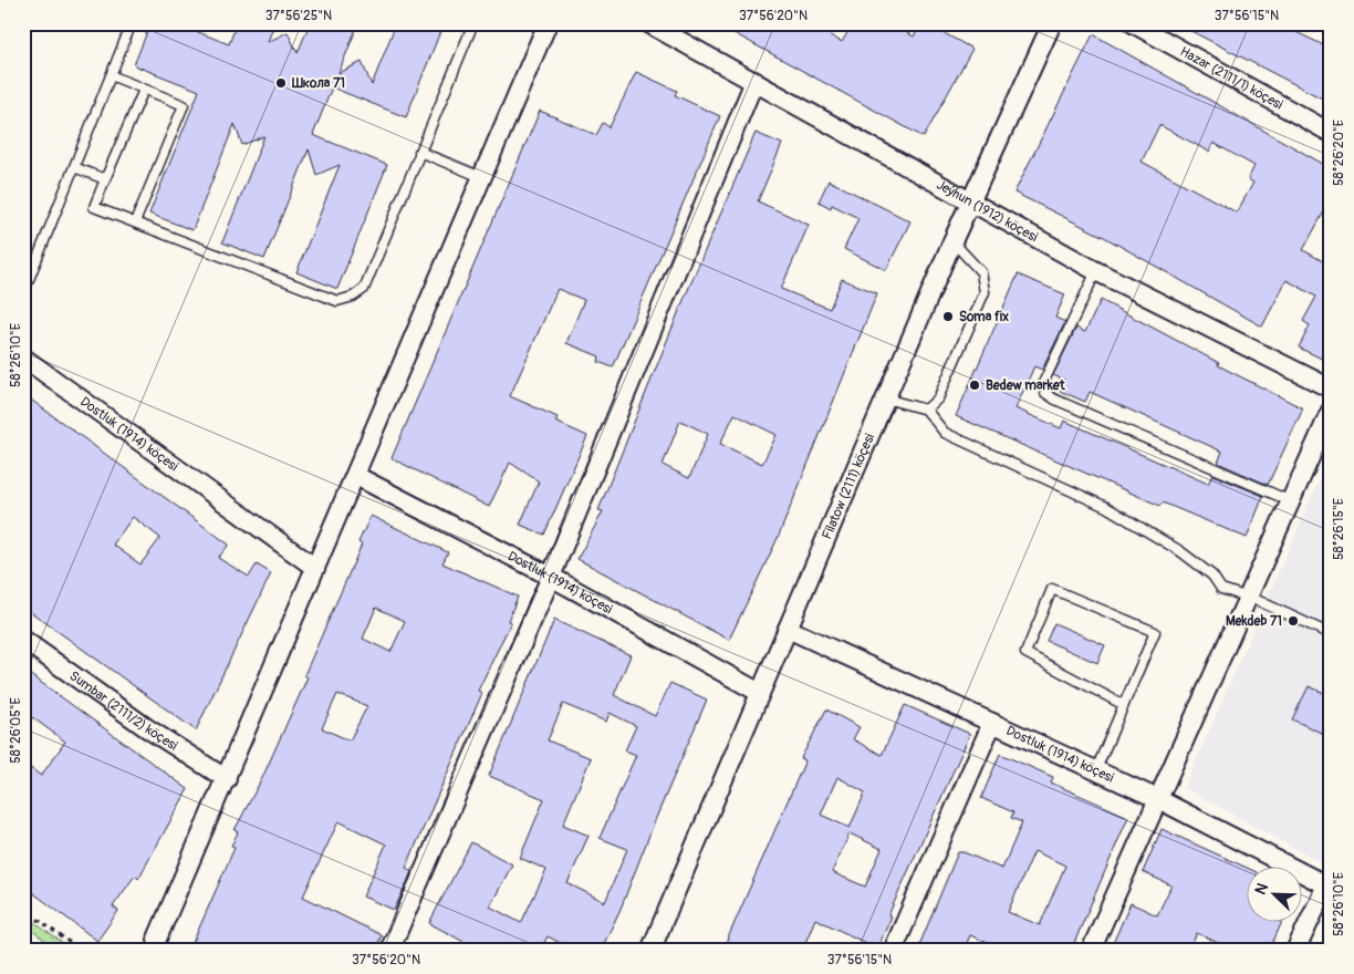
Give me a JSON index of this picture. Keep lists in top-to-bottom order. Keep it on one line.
{"streets":{"street":["Hazar (2111/1) köçesi","Jeýhun (1912) köçesi","Dostluk (1914) köçesi","Filatow (2111) köçesi","Sumbar (2111/2) köçesi"]},"crossings":[["Jeýhun (1912) köçesi","Filatow (2111) köçesi"],["Dostluk (1914) köçesi","Filatow (2111) köçesi"]],"places":["Школа 71","Soma fix","Bedew market","Mekdeb 71"],"north":"top left","coordinates":["37°56'25\"N","37°56'20\"N","37°56'15\"N","58°26'20\"E","58°26'10\"E","58°26'15\"E","58°26'05\"E"]}
